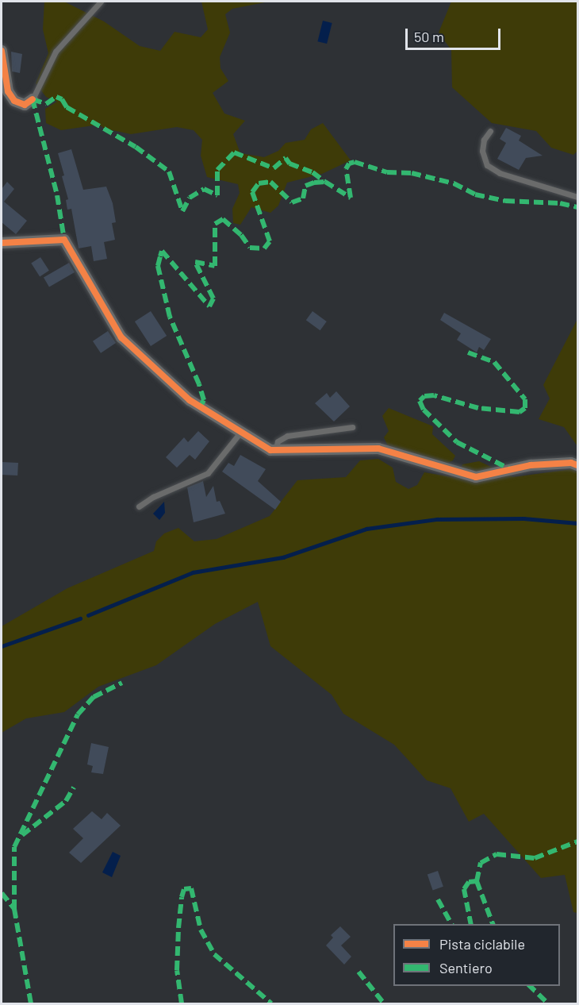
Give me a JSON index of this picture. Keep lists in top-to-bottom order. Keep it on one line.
{"legend":["Pista ciclabile","Sentiero"],"scale_bar":"50 m"}
